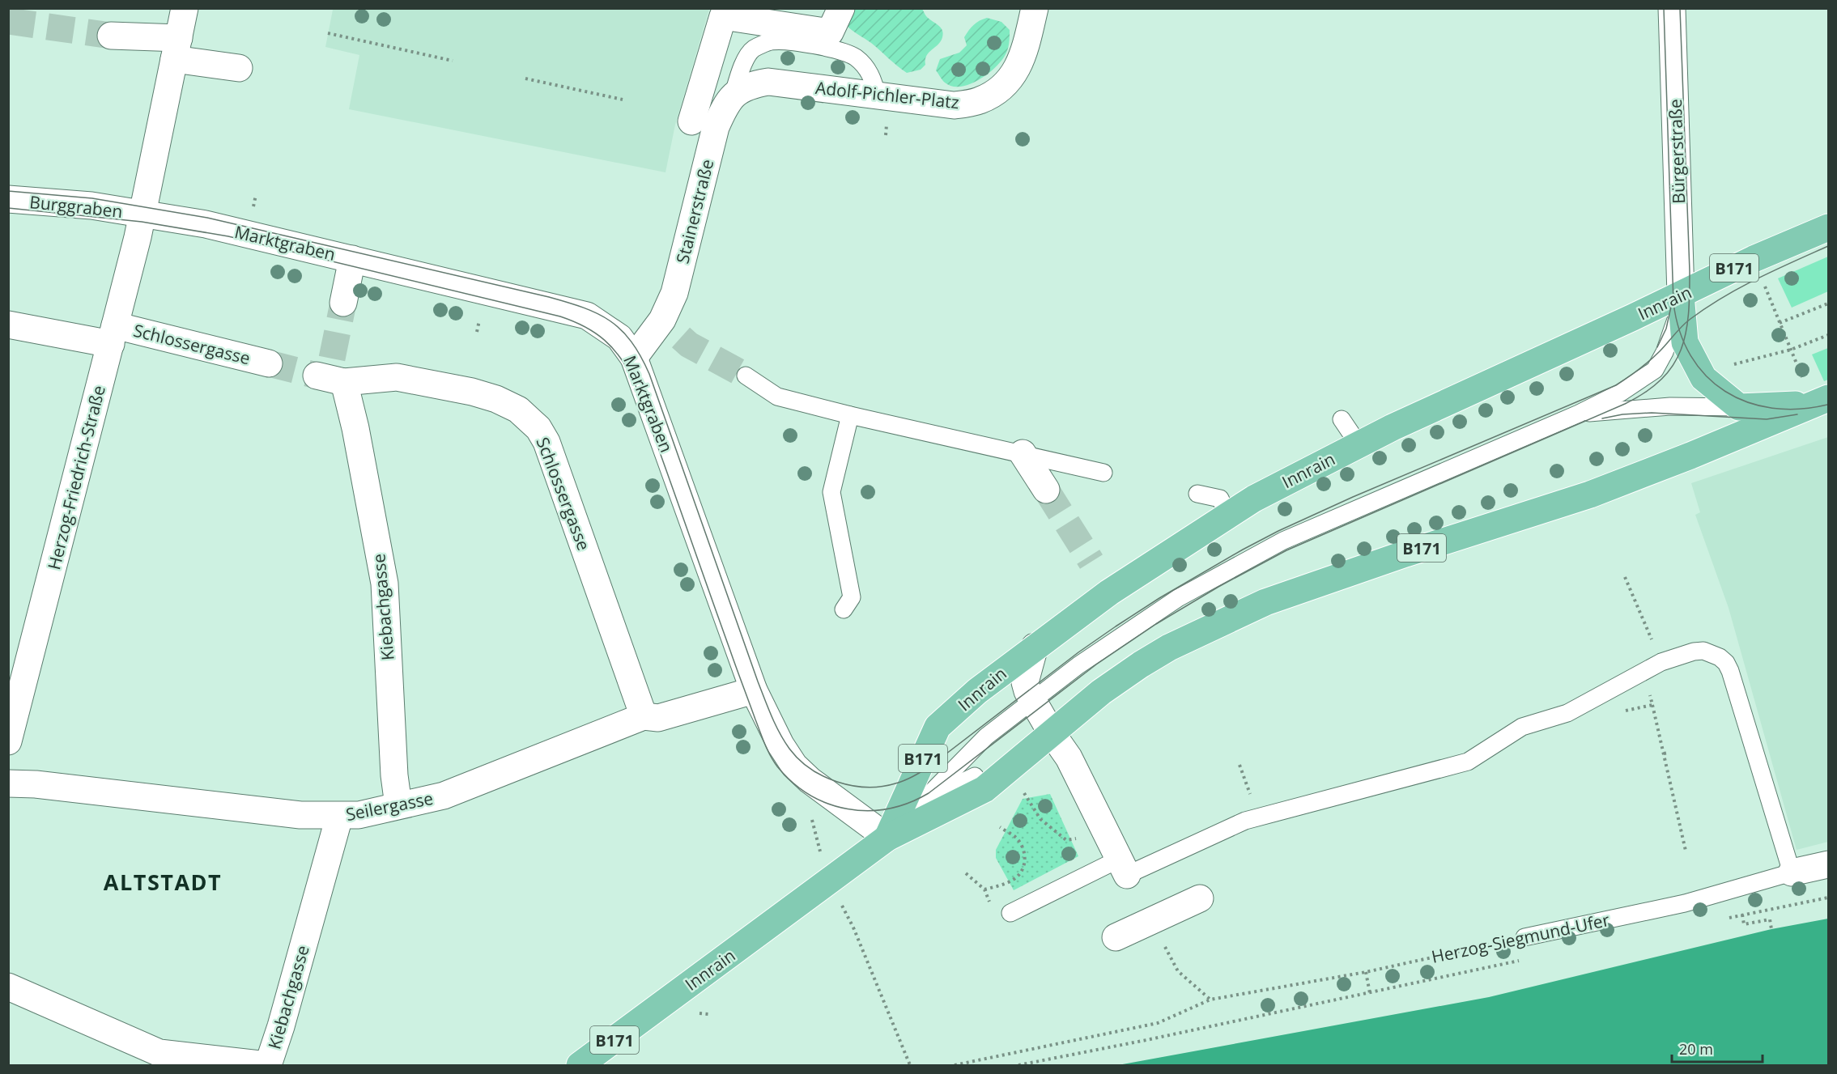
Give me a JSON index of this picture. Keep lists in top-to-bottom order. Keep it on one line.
{"streets":{"main road":["B171","Innrain"],"street":["Adolf-Pichler-Platz","Bürgerstraße","Burggraben","Stainerstraße","Marktgraben","Schlossergasse","Herzog-Friedrich-Straße","Kiebachgasse","Seilergasse","Herzog-Siegmund-Ufer"]},"crossings":[["Adolf-Pichler-Platz","Stainerstraße"],["Bürgerstraße","Innrain"],["Burggraben","Marktgraben"],["Burggraben","Herzog-Friedrich-Straße"],["Stainerstraße","Marktgraben"],["Marktgraben","Innrain"],["Marktgraben","Herzog-Friedrich-Straße"],["Marktgraben","Seilergasse"],["Schlossergasse","Herzog-Friedrich-Straße"],["Schlossergasse","Kiebachgasse"],["Schlossergasse","Seilergasse"],["Kiebachgasse","Seilergasse"]],"districts":["ALTSTADT"],"scale_bar":"20 m"}
